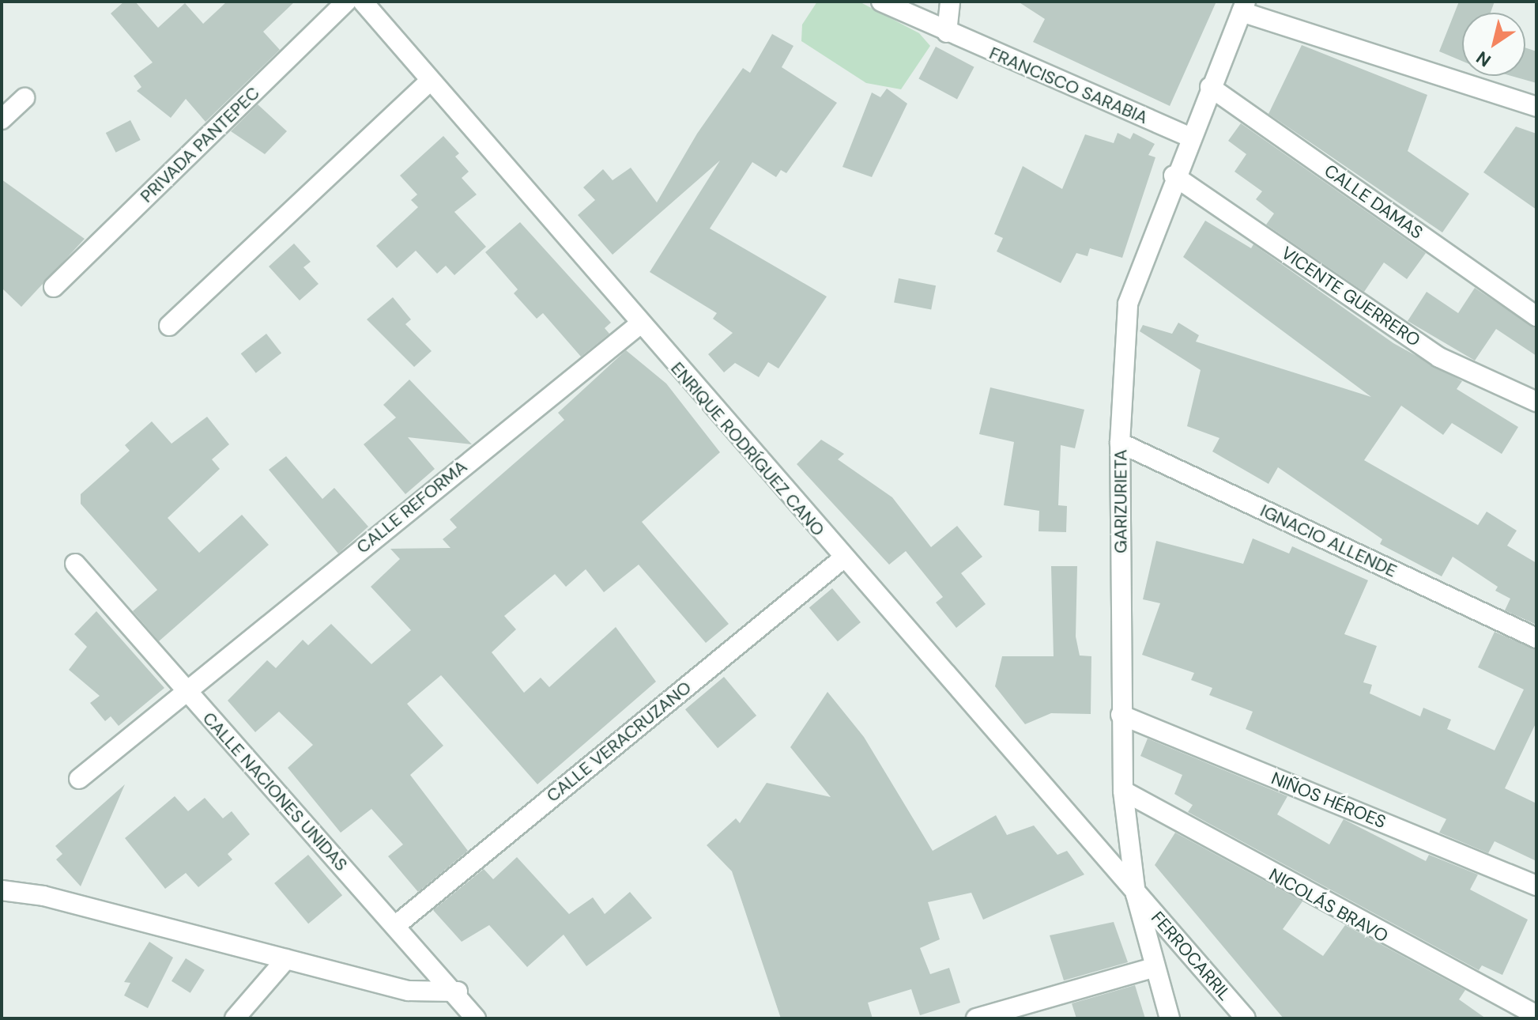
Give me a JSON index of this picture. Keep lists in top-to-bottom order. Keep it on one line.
{"streets":{"street":["FRANCISCO SARABIA","PRIVADA PANTEPEC","CALLE DAMAS","VICENTE GUERRERO","ENRIQUE RODRÍGUEZ CANO","GARIZURIETA","CALLE REFORMA","IGNACIO ALLENDE","CALLE VERACRUZANO","CALLE NACIONES UNIDAS","NIÑOS HÉROES","NICOLÁS BRAVO","FERROCARRIL"]},"crossings":[["FRANCISCO SARABIA","GARIZURIETA"],["CALLE DAMAS","GARIZURIETA"],["VICENTE GUERRERO","GARIZURIETA"],["ENRIQUE RODRÍGUEZ CANO","GARIZURIETA"],["ENRIQUE RODRÍGUEZ CANO","CALLE REFORMA"],["ENRIQUE RODRÍGUEZ CANO","CALLE VERACRUZANO"],["ENRIQUE RODRÍGUEZ CANO","FERROCARRIL"],["GARIZURIETA","IGNACIO ALLENDE"],["GARIZURIETA","NIÑOS HÉROES"],["GARIZURIETA","NICOLÁS BRAVO"],["GARIZURIETA","FERROCARRIL"],["CALLE REFORMA","CALLE NACIONES UNIDAS"],["CALLE VERACRUZANO","CALLE NACIONES UNIDAS"]],"north":"bottom left"}
